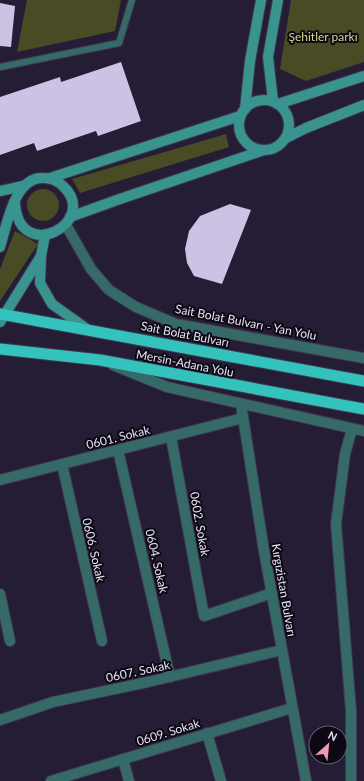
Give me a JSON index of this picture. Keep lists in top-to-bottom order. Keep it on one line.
{"streets":{"highway":["Sait Bolat Bulvarı","Mersin-Adana Yolu"],"street":["Sait Bolat Bulvarı - Yan Yolu","0601. Sokak","0602. Sokak","0606. Sokak","0604. Sokak","Kırgızistan Bulvarı","0607. Sokak","0609. Sokak"]},"crossings":[["0601. Sokak","0602. Sokak"],["0601. Sokak","0606. Sokak"],["0601. Sokak","0604. Sokak"],["0601. Sokak","Kırgızistan Bulvarı"],["0602. Sokak","Kırgızistan Bulvarı"],["0604. Sokak","0607. Sokak"],["Kırgızistan Bulvarı","0607. Sokak"],["Kırgızistan Bulvarı","0609. Sokak"]],"parks":["Şehitler parkı"],"north":"top right"}
